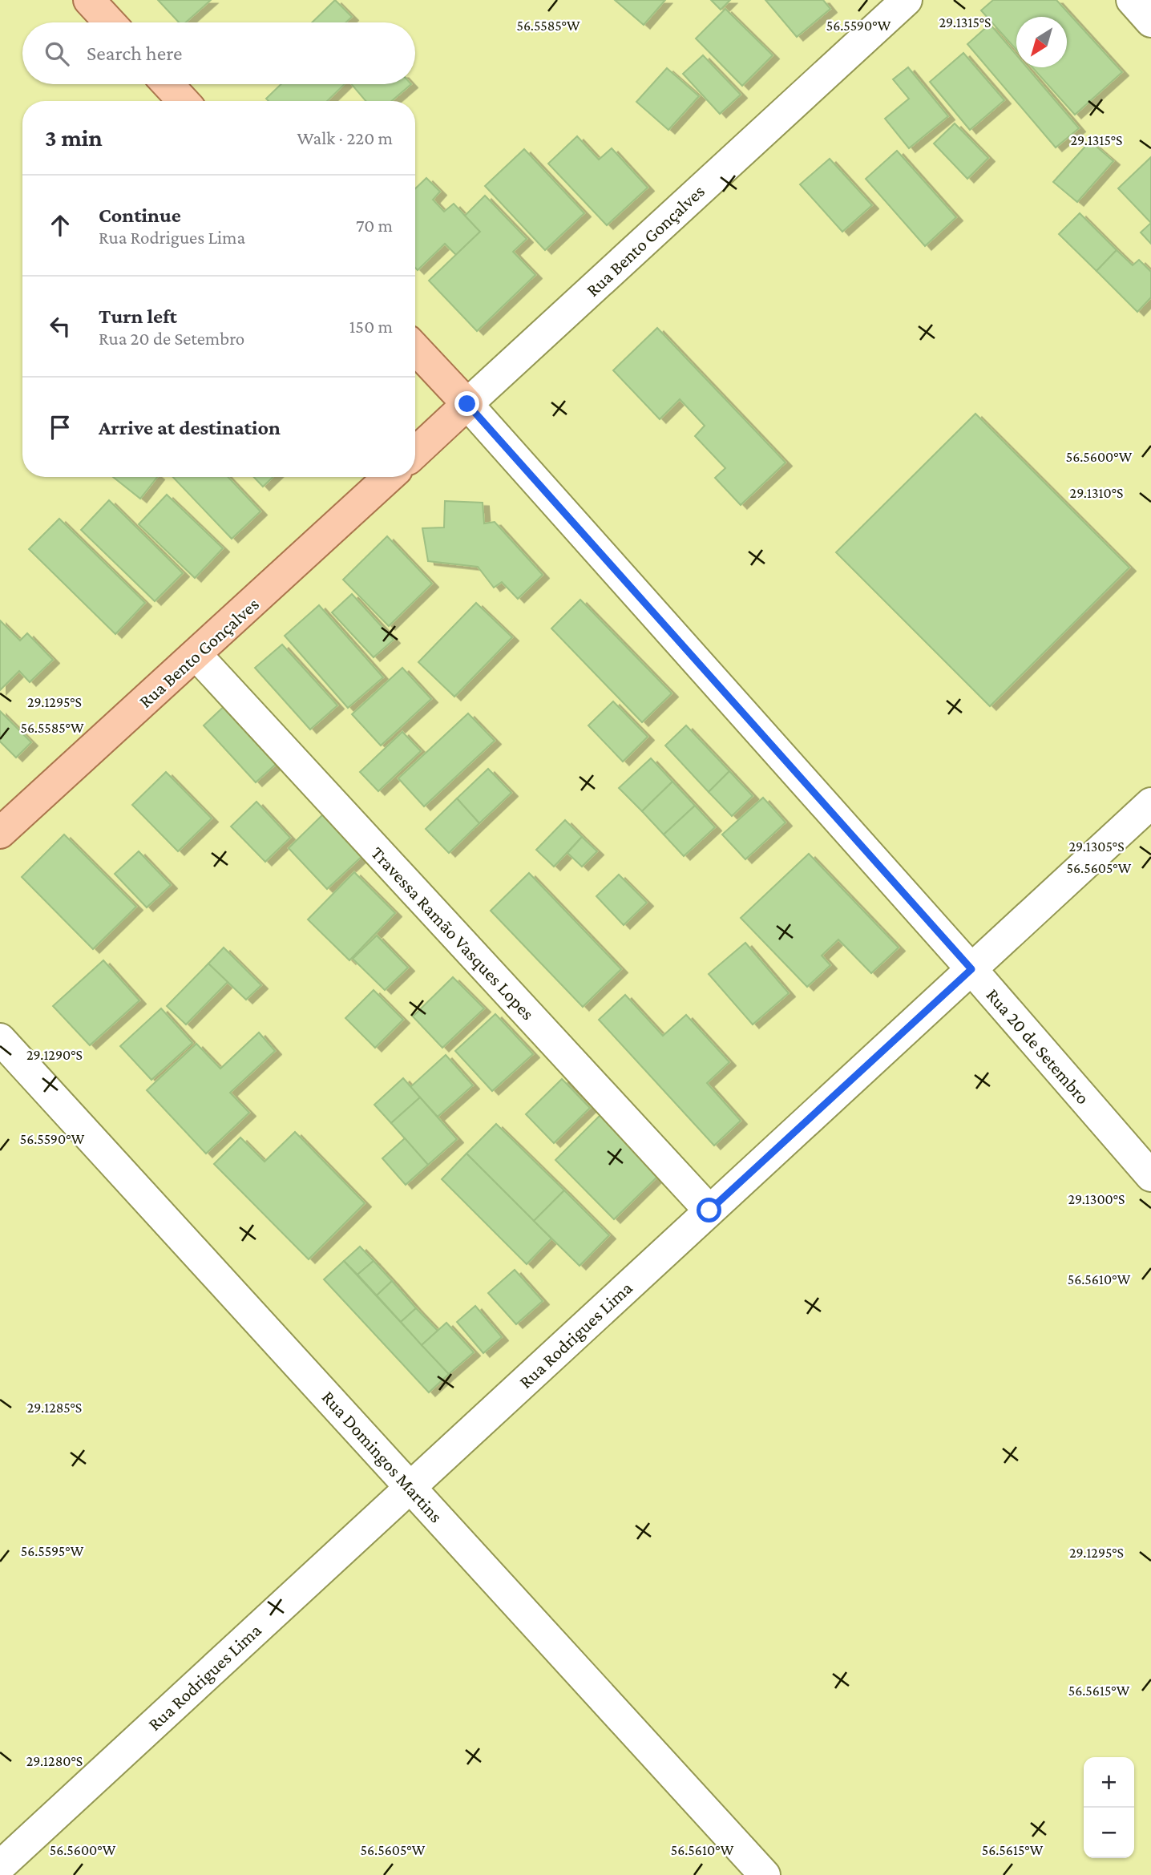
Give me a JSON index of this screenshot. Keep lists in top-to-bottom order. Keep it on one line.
{"streets":{"main road":["Rua Bento Gonçalves","Rua 20 de Setembro"],"street":["Travessa Ramão Vasques Lopes","Rua Rodrigues Lima","Rua Domingos Martins"]},"crossings":[["Rua Bento Gonçalves","Travessa Ramão Vasques Lopes"],["Rua Bento Gonçalves","Rua 20 de Setembro"],["Travessa Ramão Vasques Lopes","Rua Rodrigues Lima"],["Rua 20 de Setembro","Rua Rodrigues Lima"],["Rua Rodrigues Lima","Rua Domingos Martins"]],"north":"bottom left","page":{"search":"Search here","heading":["3 min","Walk · 220 m"],"list":[["Continue","Rua Rodrigues Lima","70 m"],["Turn left","Rua 20 de Setembro","150 m"],"Arrive at destination"],"map_buttons":["+","−"]},"coordinates":["29.1315°S","56.5585°W","56.5590°W","56.5600°W","29.1310°S","29.1295°S","29.1305°S","56.5605°W","29.1290°S","29.1300°S","56.5610°W","29.1285°S","56.5595°W","56.5615°W","29.1280°S"]}
